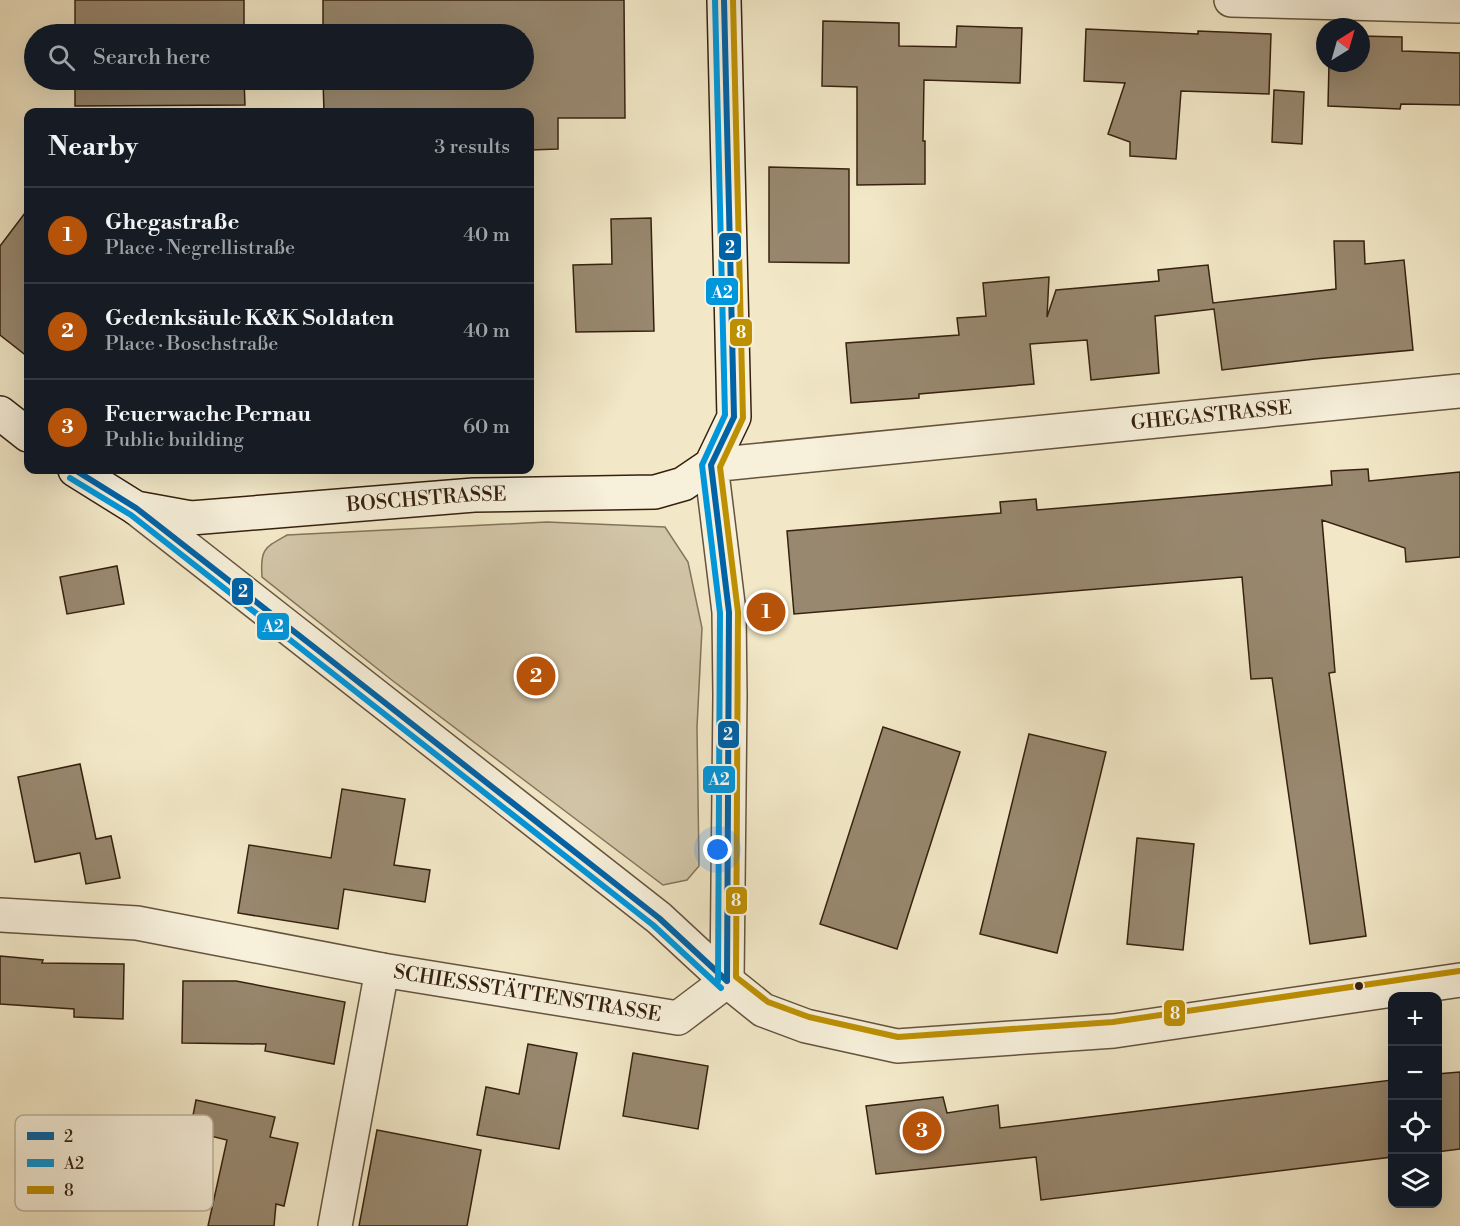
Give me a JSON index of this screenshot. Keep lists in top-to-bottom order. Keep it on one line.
{"streets":{"street":["GHEGASTRASSE","BOSCHSTRASSE","SCHIESSSTÄTTENSTRASSE"]},"crossings":[["GHEGASTRASSE","BOSCHSTRASSE"],["BOSCHSTRASSE","SCHIESSSTÄTTENSTRASSE"]],"lines":["transit line 2","transit line A2","transit line 8"],"legend":["2","A2","8"],"north":"top right","page":{"search":"Search here","heading":["Nearby","3 results"],"list":[{"mark":"1","name":"Ghegastraße","note":"Place · Negrellistraße","value":"40 m"},{"mark":"2","name":"Gedenksäule K&K Soldaten","note":"Place · Boschstraße","value":"40 m"},{"mark":"3","name":"Feuerwache Pernau","note":"Public building","value":"60 m"}],"pins":["1","2","3"],"map_buttons":["+","−"]}}
